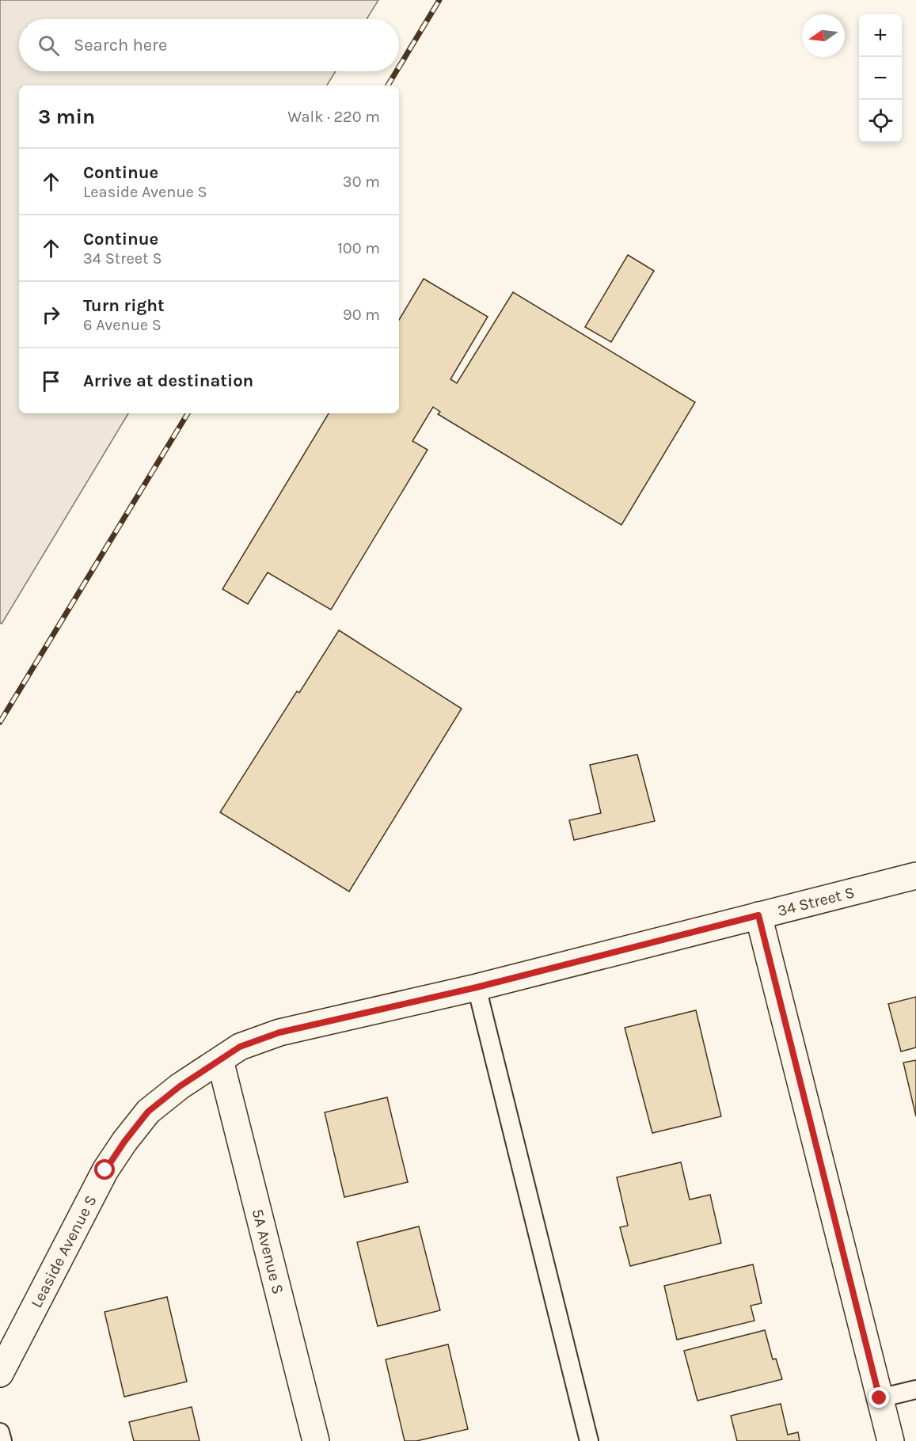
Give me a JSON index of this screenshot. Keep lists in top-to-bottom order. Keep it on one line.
{"streets":{"street":["34 Street S","Leaside Avenue S","5A Avenue S"]},"crossings":[["34 Street S","Leaside Avenue S"],["34 Street S","5A Avenue S"],["Leaside Avenue S","5A Avenue S"]],"north":"left","page":{"map_buttons":["+","−"],"search":"Search here","heading":["3 min","Walk · 220 m"],"list":[["Continue","Leaside Avenue S","30 m"],["Continue","34 Street S","100 m"],["Turn right","6 Avenue S","90 m"],"Arrive at destination"]}}
